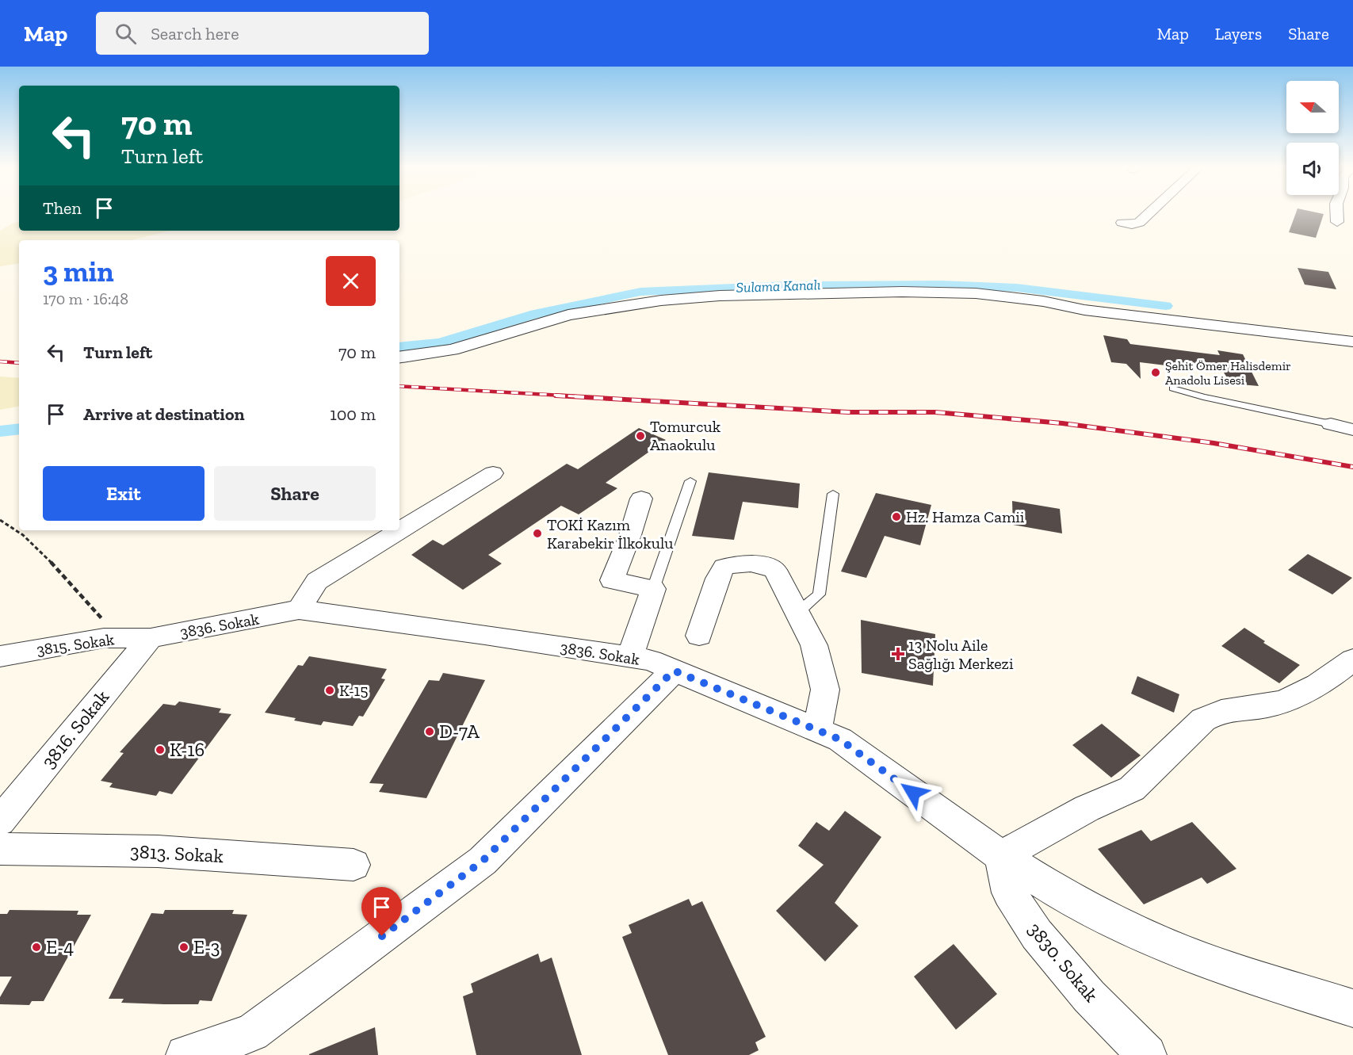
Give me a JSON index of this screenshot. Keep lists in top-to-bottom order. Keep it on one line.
{"streets":{"street":["3836. Sokak","3815. Sokak","3816. Sokak","3813. Sokak","3830. Sokak"]},"crossings":[["3836. Sokak","3815. Sokak"],["3836. Sokak","3816. Sokak"],["3836. Sokak","3830. Sokak"],["3815. Sokak","3816. Sokak"]],"water":["Sulama Kanalı"],"places":{"other":["Şehit Ömer Halisdemir Anadolu Lisesi","Tomurcuk Anaokulu","Hz. Hamza Camii","TOKİ Kazım Karabekir İlkokulu","K-15","D-7A","K-16","E-4","E-3"],"health":["13 Nolu Aile Sağlığı Merkezi"]},"north":"left","page":{"header":"Map","search":"Search here","nav":["Map","Layers","Share"],"turn":["70 m","Turn left"],"then":"Then","heading":["3 min","170 m · 16:48"],"list":[{"name":"Turn left","value":"70 m"},{"name":"Arrive at destination","value":"100 m"}],"buttons":["Exit","Share"]}}
